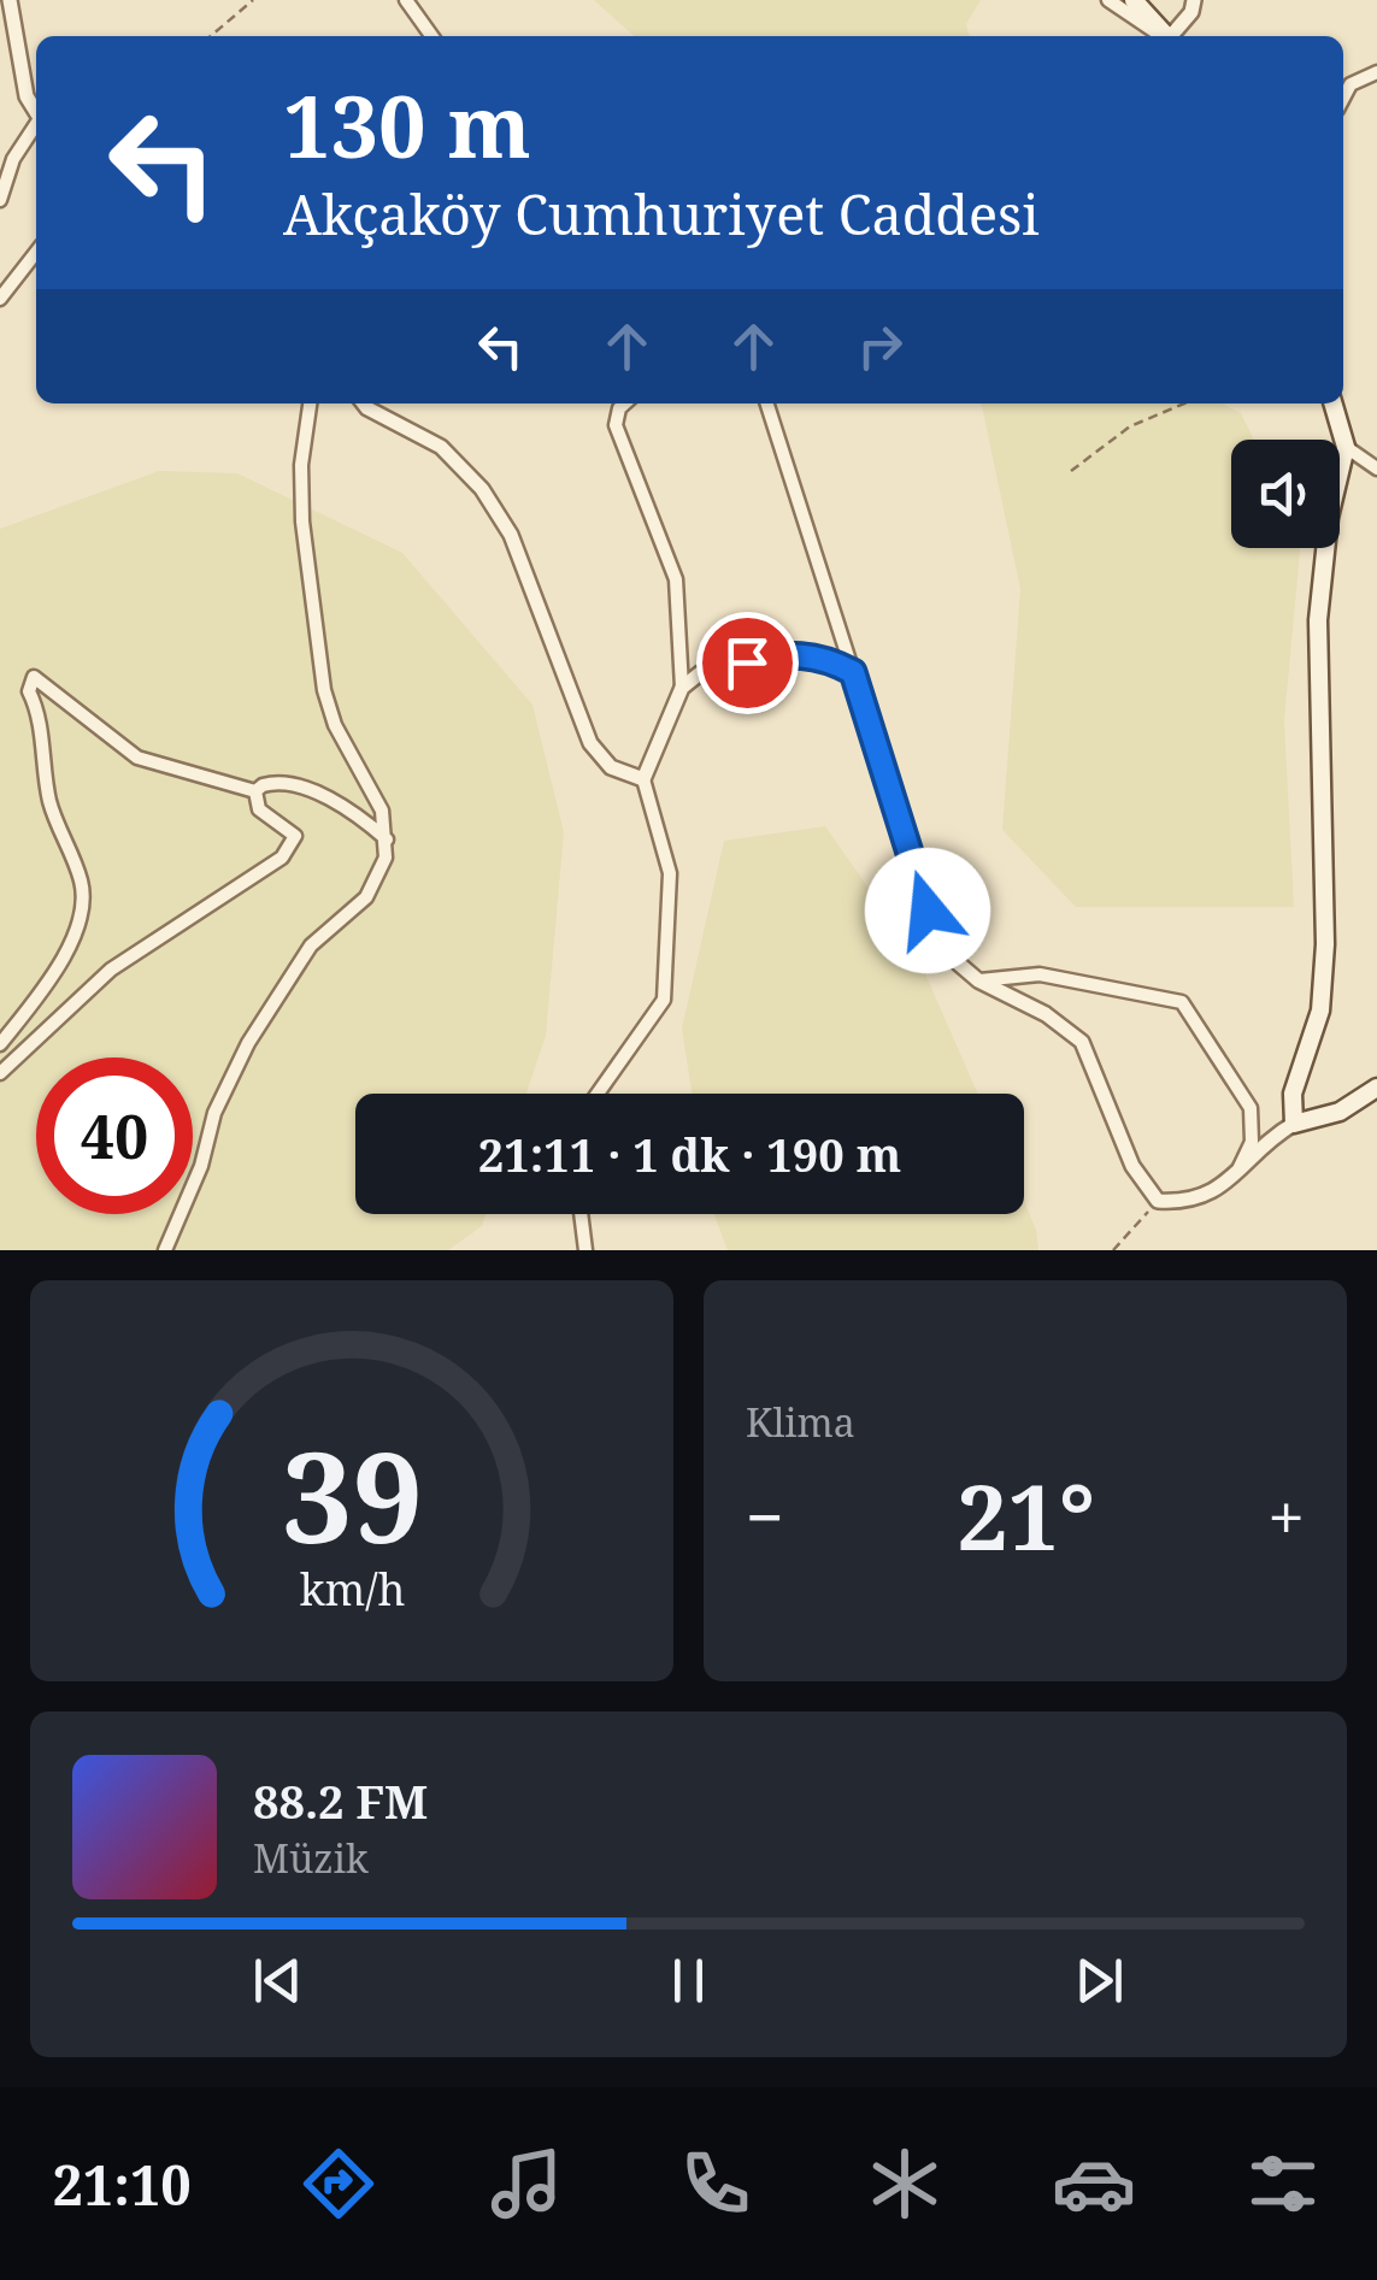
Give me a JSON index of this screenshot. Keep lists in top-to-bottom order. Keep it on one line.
{"page":{"turn":["130 m","Akçaköy Cumhuriyet Caddesi"],"limit":"40","trip":"21:11 · 1 dk · 190 m","tile":"Klima","heat":["−","21°","+"],"song":["88.2 FM","Müzik"],"tabs":"21:10","gauge":["39","km/h"]}}
